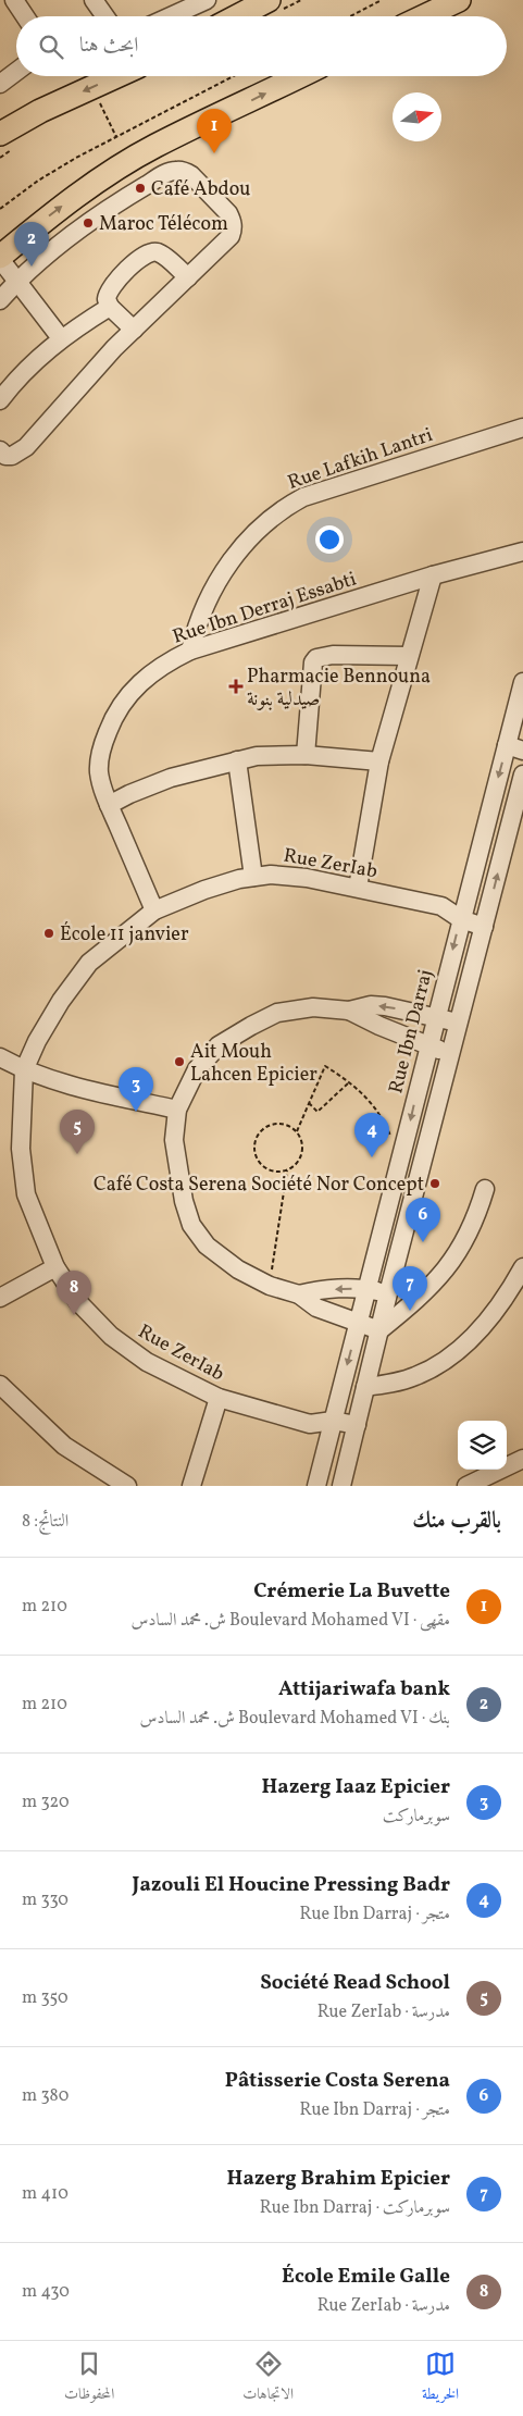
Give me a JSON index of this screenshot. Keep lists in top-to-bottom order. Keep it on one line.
{"streets":{"street":["Rue Lafkih Lantri","Rue Ibn Derraj Essabti","Rue ZerIab","Rue Ibn Darraj"]},"crossings":[["Rue Lafkih Lantri","Rue Ibn Derraj Essabti"],["Rue Ibn Derraj Essabti","Rue ZerIab"],["Rue ZerIab","Rue Ibn Darraj"]],"places":{"other":["Café Abdou","Maroc Télécom","École 11 janvier","Ait Mouh Lahcen Epicier","Café Costa Serena Société Nor Concept"],"health":["Pharmacie Bennouna صيدلية بنونة"]},"north":"right","page":{"search":"ابحث هنا","pins":["1","2","3","5","4","6","7","8"],"heading":["بالقرب منك","النتائج: 8"],"list":[{"mark":"1","name":"Crémerie La Buvette","note":"مقهى · Boulevard Mohamed VI ش. محمد السادس","value":"210 m"},{"mark":"2","name":"Attijariwafa bank","note":"بنك · Boulevard Mohamed VI ش. محمد السادس","value":"210 m"},{"mark":"3","name":"Hazerg Iaaz Epicier","note":"سوبرماركت","value":"320 m"},{"mark":"4","name":"Jazouli El Houcine Pressing Badr","note":"متجر · Rue Ibn Darraj","value":"330 m"},{"mark":"5","name":"Société Read School","note":"مدرسة · Rue ZerIab","value":"350 m"},{"mark":"6","name":"Pâtisserie Costa Serena","note":"متجر · Rue Ibn Darraj","value":"380 m"},{"mark":"7","name":"Hazerg Brahim Epicier","note":"سوبرماركت · Rue Ibn Darraj","value":"410 m"},{"mark":"8","name":"École Emile Galle","note":"مدرسة · Rue ZerIab","value":"430 m"}],"nav":["الخريطة","الاتجاهات","المحفوظات"]}}
